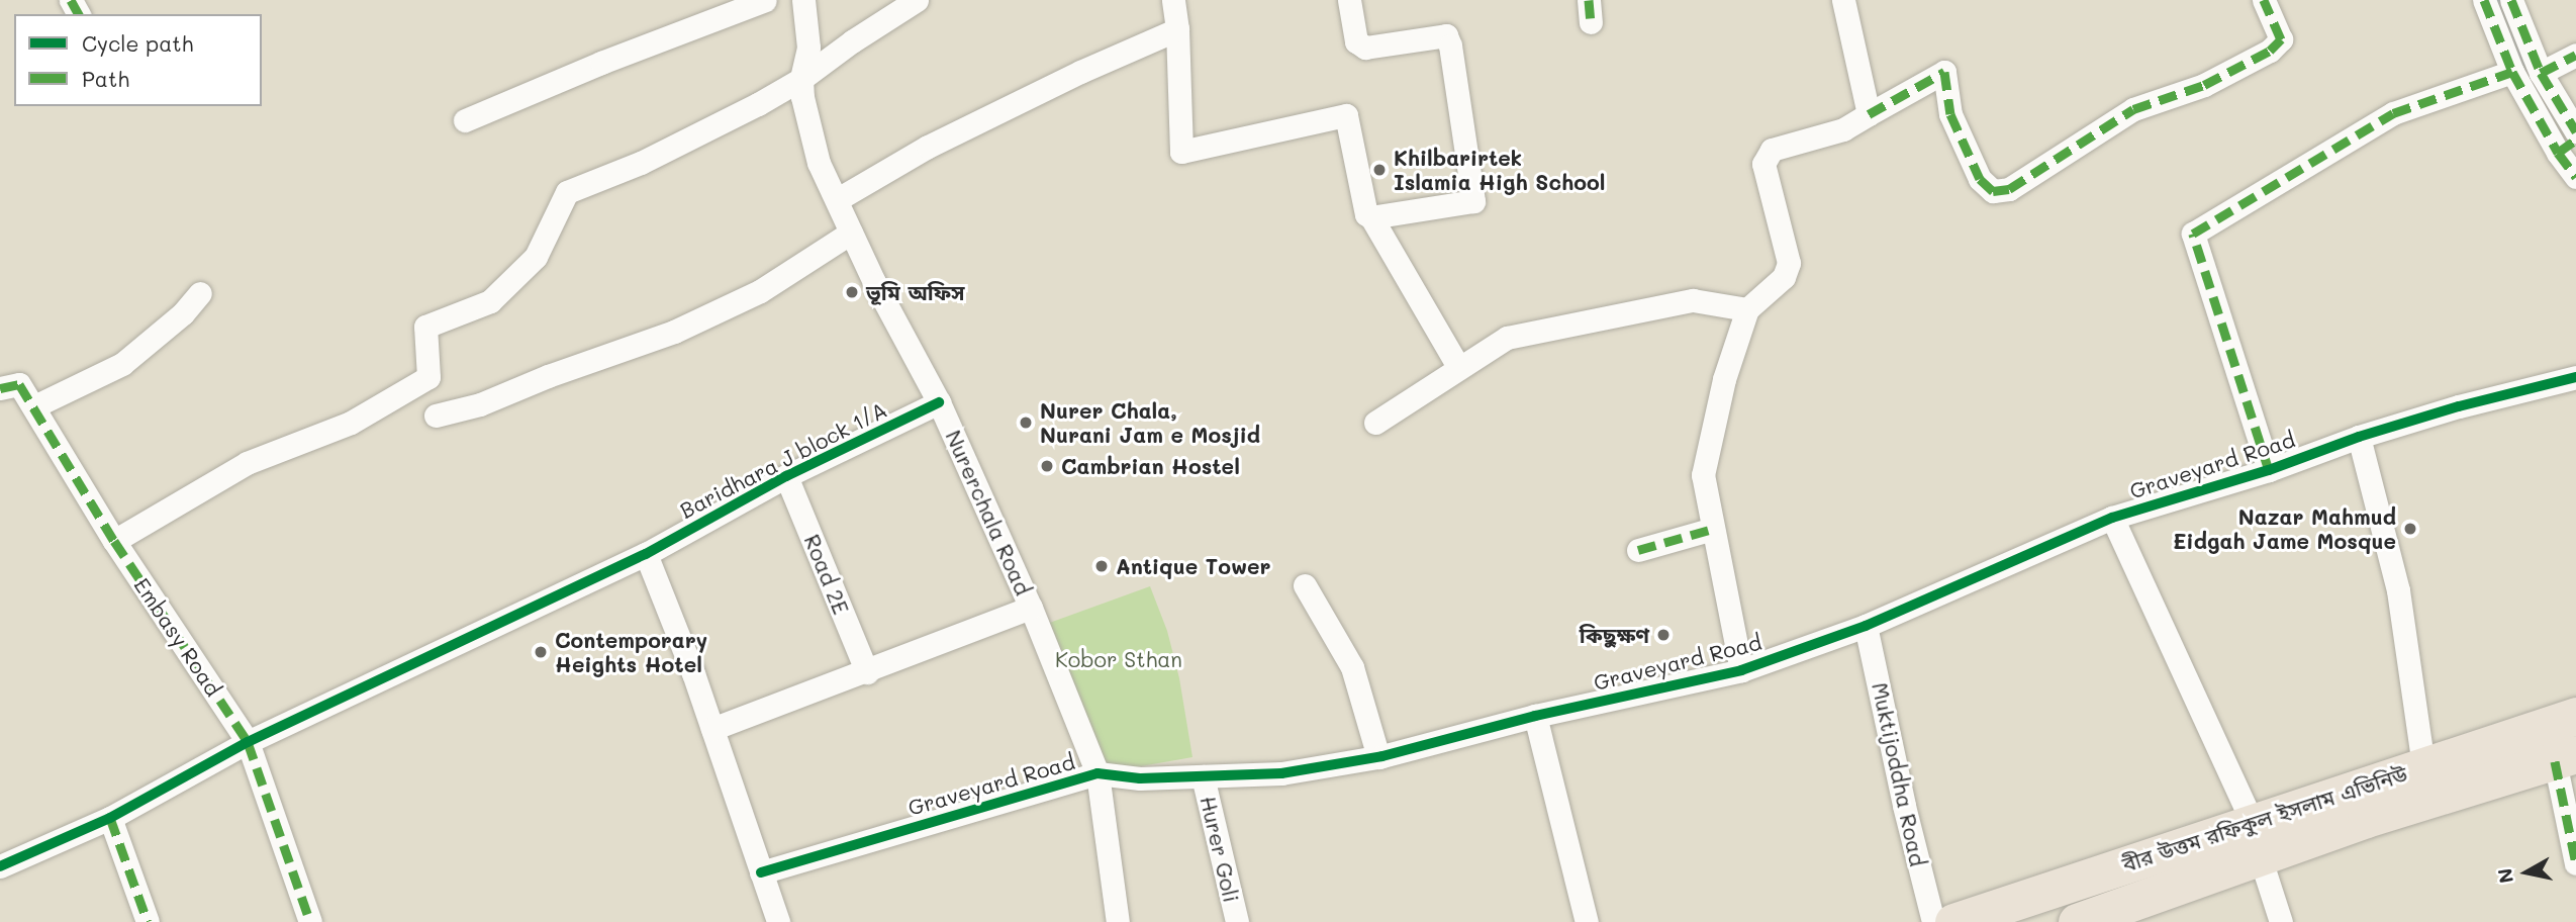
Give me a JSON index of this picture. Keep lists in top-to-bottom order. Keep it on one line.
{"streets":{"main road":["বীর উত্তম রফিকুল ইসলাম এভিনিউ"],"street":["Baridhara J block 1/A","Graveyard Road","Nurerchala Road","Road 2E","Embasy Road","Muktijoddha Road","Hurer Goli"]},"crossings":[["Baridhara J block 1/A","Nurerchala Road"],["Baridhara J block 1/A","Road 2E"],["Baridhara J block 1/A","Embasy Road"],["Graveyard Road","Nurerchala Road"],["Graveyard Road","Muktijoddha Road"],["Graveyard Road","Hurer Goli"]],"parks":["Kobor Sthan"],"places":["Khilbarirtek Islamia High School","ভূমি অফিস","Nurer Chala, Nurani Jam e Mosjid","Cambrian Hostel","Nazar Mahmud Eidgah Jame Mosque","Antique Tower","কিছুক্ষণ","Contemporary Heights Hotel"],"legend":["Cycle path","Path"],"north":"left"}
